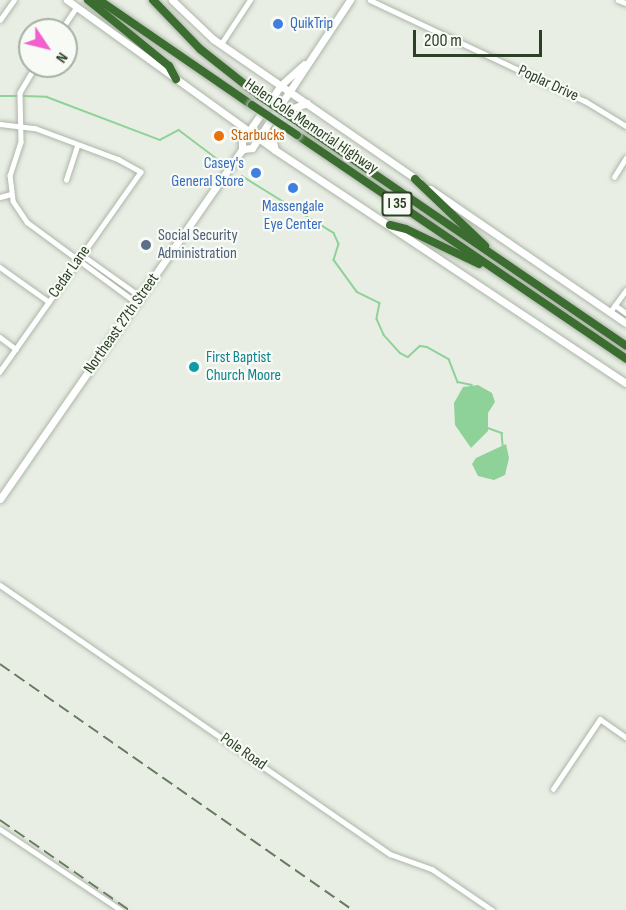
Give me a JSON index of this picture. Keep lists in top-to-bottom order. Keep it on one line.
{"streets":{"highway":["Helen Cole Memorial Highway","I 35"],"main road":["Northeast 27th Street"],"street":["Poplar Drive","Cedar Lane","Pole Road"]},"places":["QuikTrip","Starbucks","Casey's General Store","Massengale Eye Center","Social Security Administration","First Baptist Church Moore"],"scale_bar":"200 m","north":"bottom right"}
